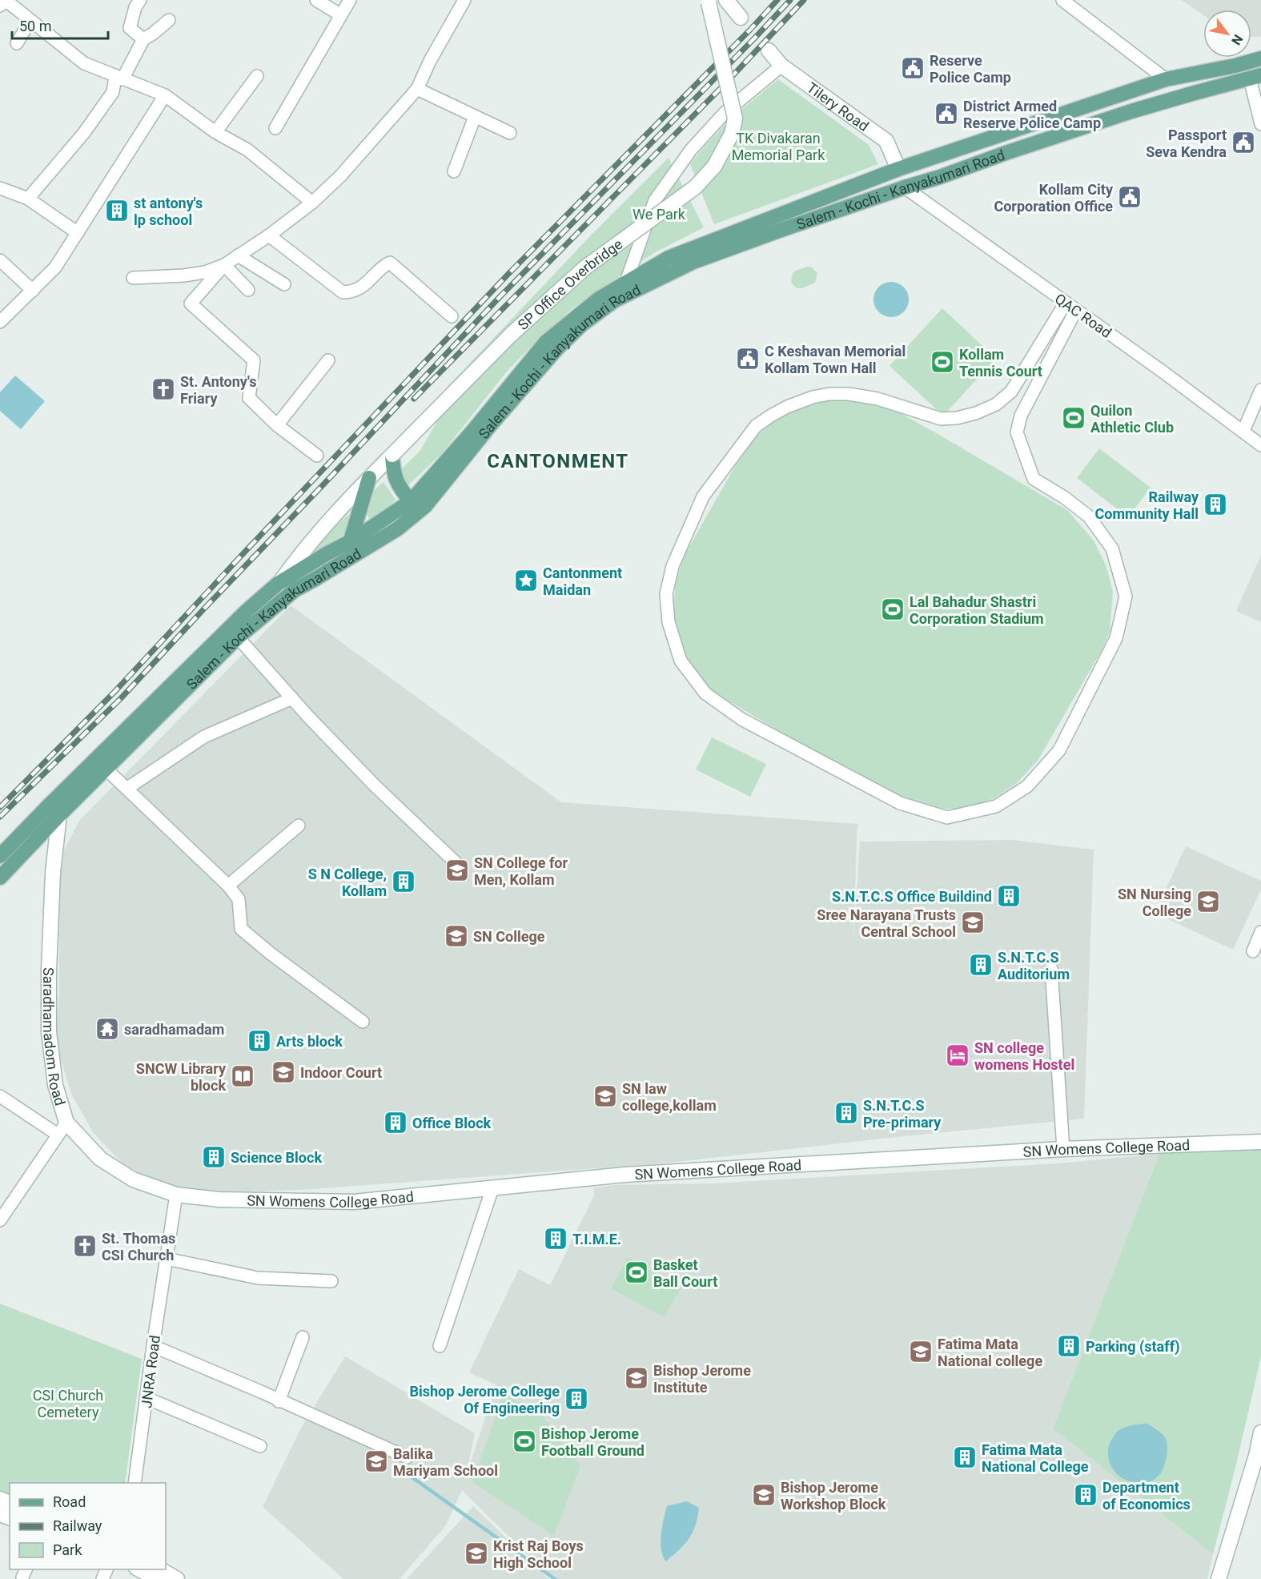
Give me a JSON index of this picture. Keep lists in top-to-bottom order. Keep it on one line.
{"streets":{"main road":["Salem - Kochi - Kanyakumari Road"],"street":["Tilery Road","SP Office Overbridge","QAC Road","Saradhamadom Road","SN Womens College Road","JNRA Road"]},"crossings":[["Salem - Kochi - Kanyakumari Road","QAC Road"],["Salem - Kochi - Kanyakumari Road","Saradhamadom Road"],["Saradhamadom Road","SN Womens College Road"],["Saradhamadom Road","JNRA Road"],["SN Womens College Road","JNRA Road"]],"districts":["CANTONMENT"],"parks":["TK Divakaran Memorial Park","We Park","CSI Church Cemetery"],"places":{"public building":["Reserve Police Camp","District Armed Reserve Police Camp","Passport Seva Kendra","Kollam City Corporation Office","C Keshavan Memorial Kollam Town Hall"],"building":["st antony's lp school","Railway Community Hall","S N College, Kollam","S.N.T.C.S Office Buildind","S.N.T.C.S Auditorium","Arts block","S.N.T.C.S Pre-primary","Office Block","Science Block","T.I.M.E.","Parking (staff)","Bishop Jerome College Of Engineering","Fatima Mata National College","Department of Economics"],"sports":["Kollam Tennis Court","Quilon Athletic Club","Lal Bahadur Shastri Corporation Stadium","Basket Ball Court","Bishop Jerome Football Ground"],"church":["St. Antony's Friary","St. Thomas CSI Church"],"place":["Cantonment Maidan"],"school or university":["SN College for Men, Kollam","SN Nursing College","Sree Narayana Trusts Central School","SN College","Indoor Court","SN law college,kollam","Fatima Mata National college","Bishop Jerome Institute","Balika Mariyam School","Bishop Jerome Workshop Block","Krist Raj Boys High School"],"temple":["saradhamadam"],"hotel":["SN college womens Hostel"],"library":["SNCW Library block"]},"legend":["Road","Railway","Park"],"scale_bar":"50 m","north":"bottom right"}
